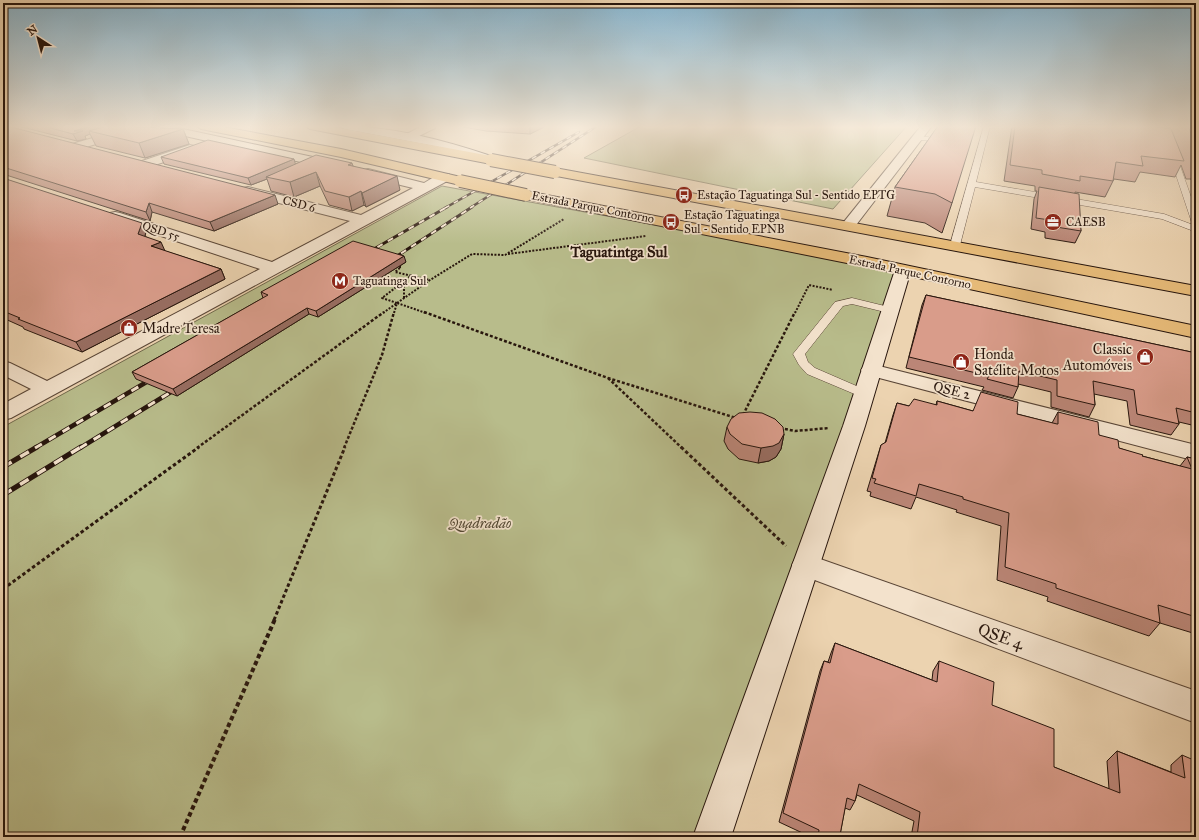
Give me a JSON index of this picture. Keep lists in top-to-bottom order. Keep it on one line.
{"streets":{"highway":["Estrada Parque Contorno"],"street":["CSD 6","QSD 55","QSE 2","QSE 4"]},"districts":["Taguatintga Sul"],"parks":["Quadradão"],"places":{"bus stop":["Estação Taguatinga Sul - Sentido EPTG","Estação Taguatinga Sul - Sentido EPNB"],"office":["CAESB"],"metro station":["Taguatinga Sul"],"shop":["Madre Teresa","Classic Automóveis","Honda Satélite Motos"]},"north":"top left"}
